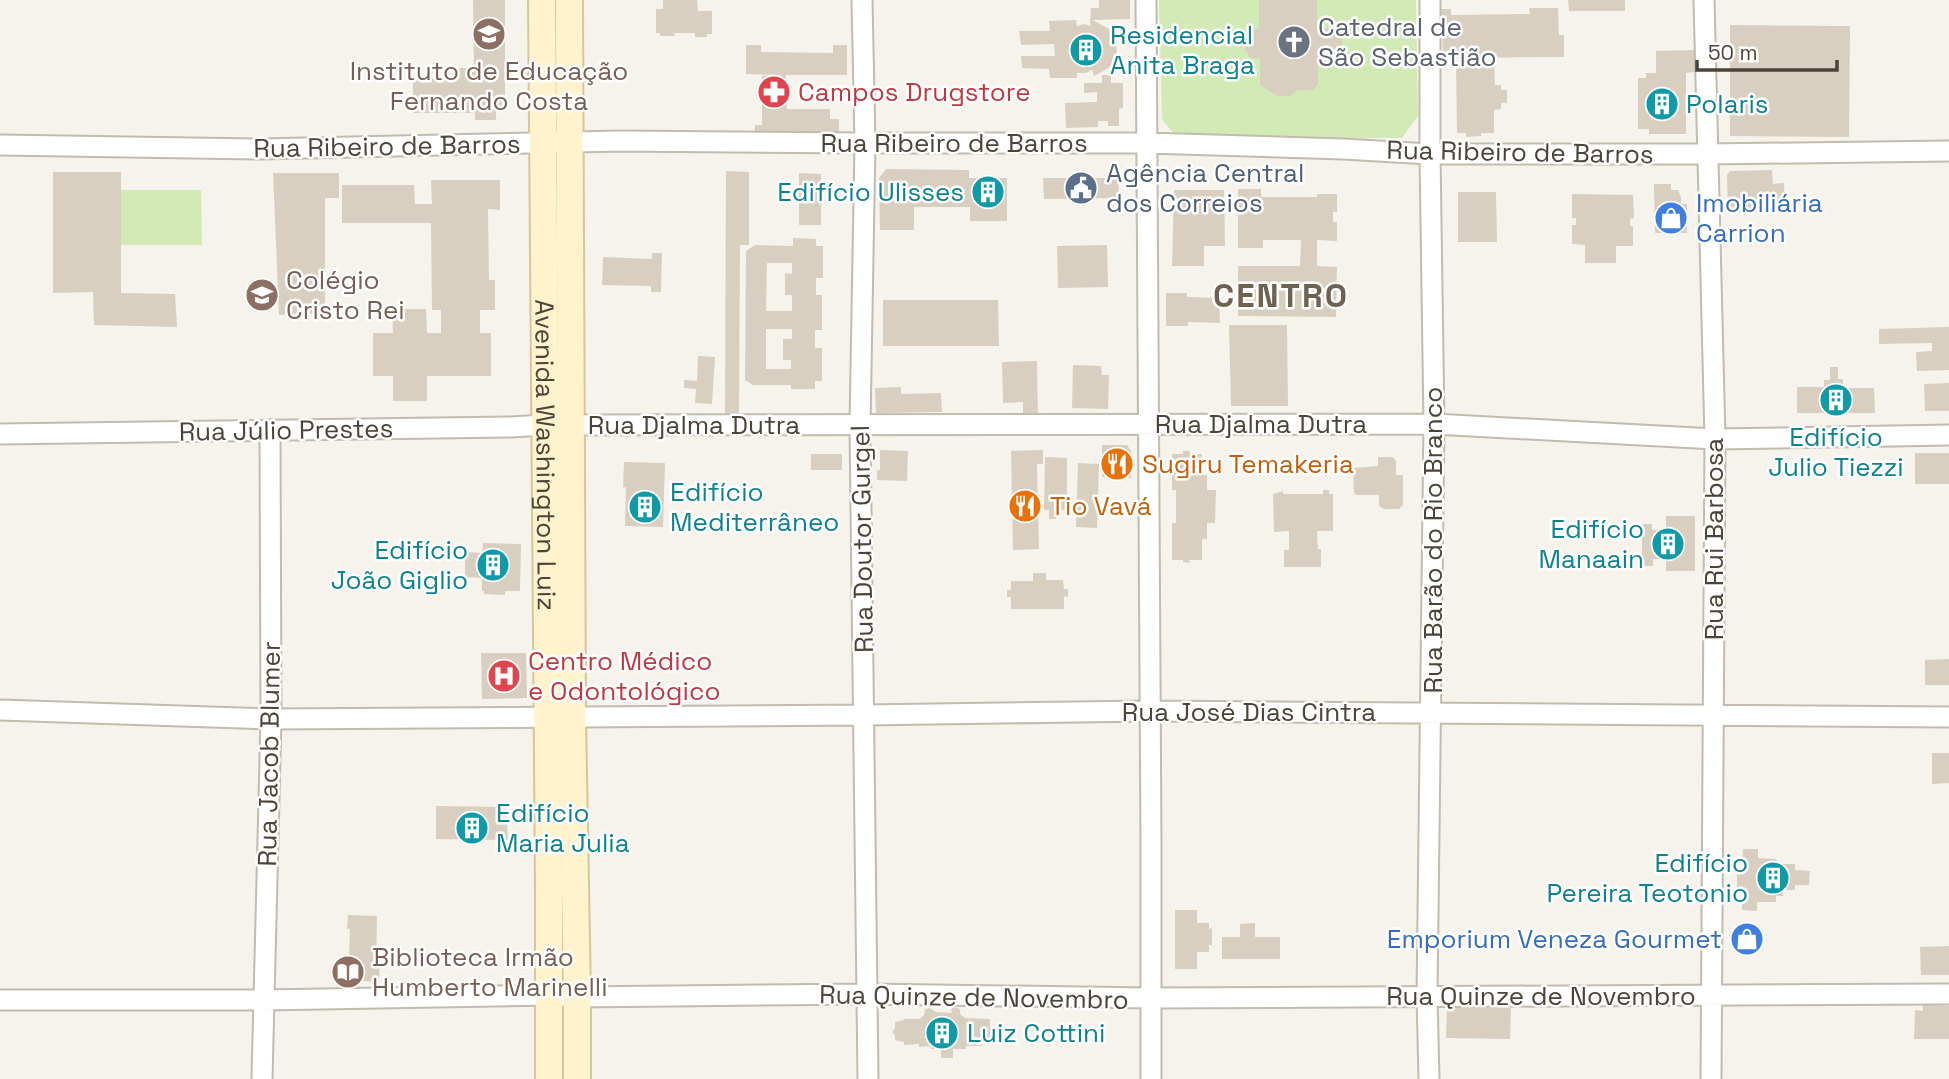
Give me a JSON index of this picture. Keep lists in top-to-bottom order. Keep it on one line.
{"streets":{"main road":["Avenida Washington Luiz"],"street":["Rua Ribeiro de Barros","Rua Djalma Dutra","Rua Júlio Prestes","Rua Doutor Gurgel","Rua Rui Barbosa","Rua Barão do Rio Branco","Rua José Dias Cintra","Rua Jacob Blumer","Rua Quinze de Novembro"]},"crossings":[["Rua Ribeiro de Barros","Avenida Washington Luiz"],["Rua Ribeiro de Barros","Rua Doutor Gurgel"],["Rua Ribeiro de Barros","Rua Rui Barbosa"],["Rua Ribeiro de Barros","Rua Barão do Rio Branco"],["Rua Djalma Dutra","Rua Júlio Prestes"],["Rua Djalma Dutra","Avenida Washington Luiz"],["Rua Djalma Dutra","Rua Doutor Gurgel"],["Rua Djalma Dutra","Rua Rui Barbosa"],["Rua Djalma Dutra","Rua Barão do Rio Branco"],["Rua Júlio Prestes","Avenida Washington Luiz"],["Rua Júlio Prestes","Rua Jacob Blumer"],["Avenida Washington Luiz","Rua José Dias Cintra"],["Avenida Washington Luiz","Rua Quinze de Novembro"],["Rua Doutor Gurgel","Rua José Dias Cintra"],["Rua Doutor Gurgel","Rua Quinze de Novembro"],["Rua Rui Barbosa","Rua José Dias Cintra"],["Rua Rui Barbosa","Rua Quinze de Novembro"],["Rua Barão do Rio Branco","Rua José Dias Cintra"],["Rua Barão do Rio Branco","Rua Quinze de Novembro"],["Rua José Dias Cintra","Rua Jacob Blumer"],["Rua Jacob Blumer","Rua Quinze de Novembro"]],"districts":["CENTRO"],"places":{"school or university":["Instituto de Educação Fernando Costa","Colégio Cristo Rei"],"church":["Catedral de São Sebastião"],"building":["Residencial Anita Braga","Polaris","Edifício Ulisses","Edifício Julio Tiezzi","Edifício Mediterrâneo","Edifício Manaain","Edifício João Giglio","Edifício Maria Julia","Edifício Pereira Teotonio","Luiz Cottini"],"pharmacy":["Campos Drugstore"],"public building":["Agência Central dos Correios"],"shop":["Imobiliária Carrion","Emporium Veneza Gourmet"],"restaurant":["Sugiru Temakeria","Tio Vavá"],"hospital":["Centro Médico e Odontológico"],"library":["Biblioteca Irmão Humberto Marinelli"]},"scale_bar":"50 m"}
